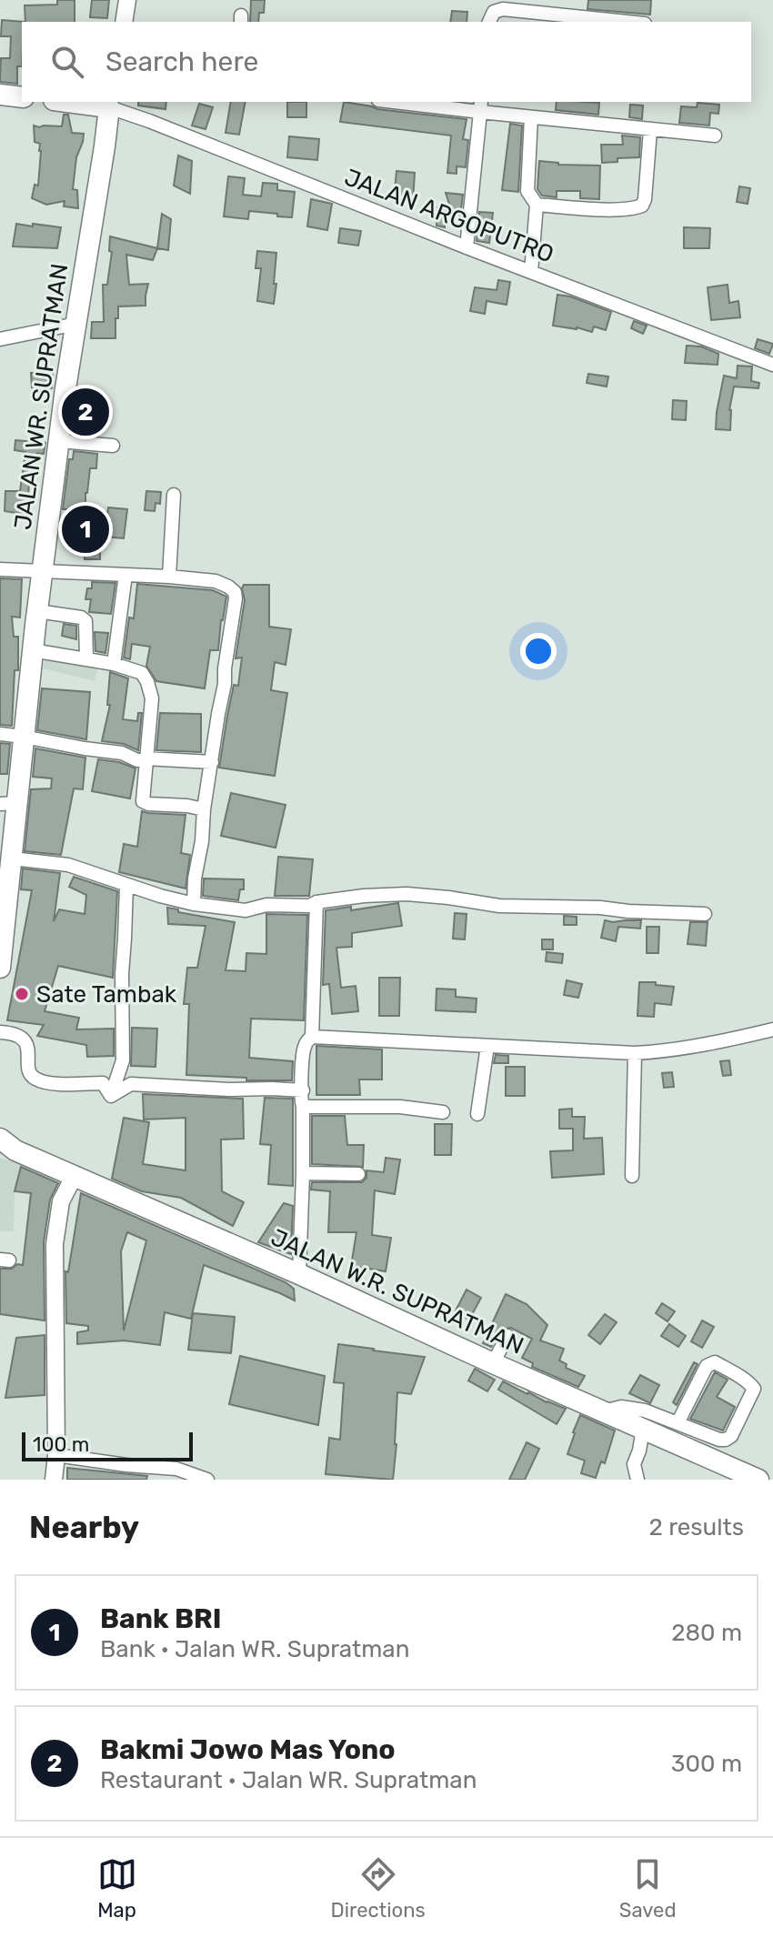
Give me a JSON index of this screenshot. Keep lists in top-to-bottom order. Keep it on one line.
{"streets":{"main road":["JALAN WR. SUPRATMAN","JALAN W.R. SUPRATMAN"],"street":["JALAN ARGOPUTRO"]},"crossings":[["JALAN ARGOPUTRO","JALAN WR. SUPRATMAN"]],"places":["Sate Tambak"],"scale_bar":"100 m","page":{"search":"Search here","pins":["2","1"],"scale":"100 m","heading":["Nearby","2 results"],"list":[{"mark":"1","name":"Bank BRI","note":"Bank · Jalan WR. Supratman","value":"280 m"},{"mark":"2","name":"Bakmi Jowo Mas Yono","note":"Restaurant · Jalan WR. Supratman","value":"300 m"}],"nav":["Map","Directions","Saved"]}}
